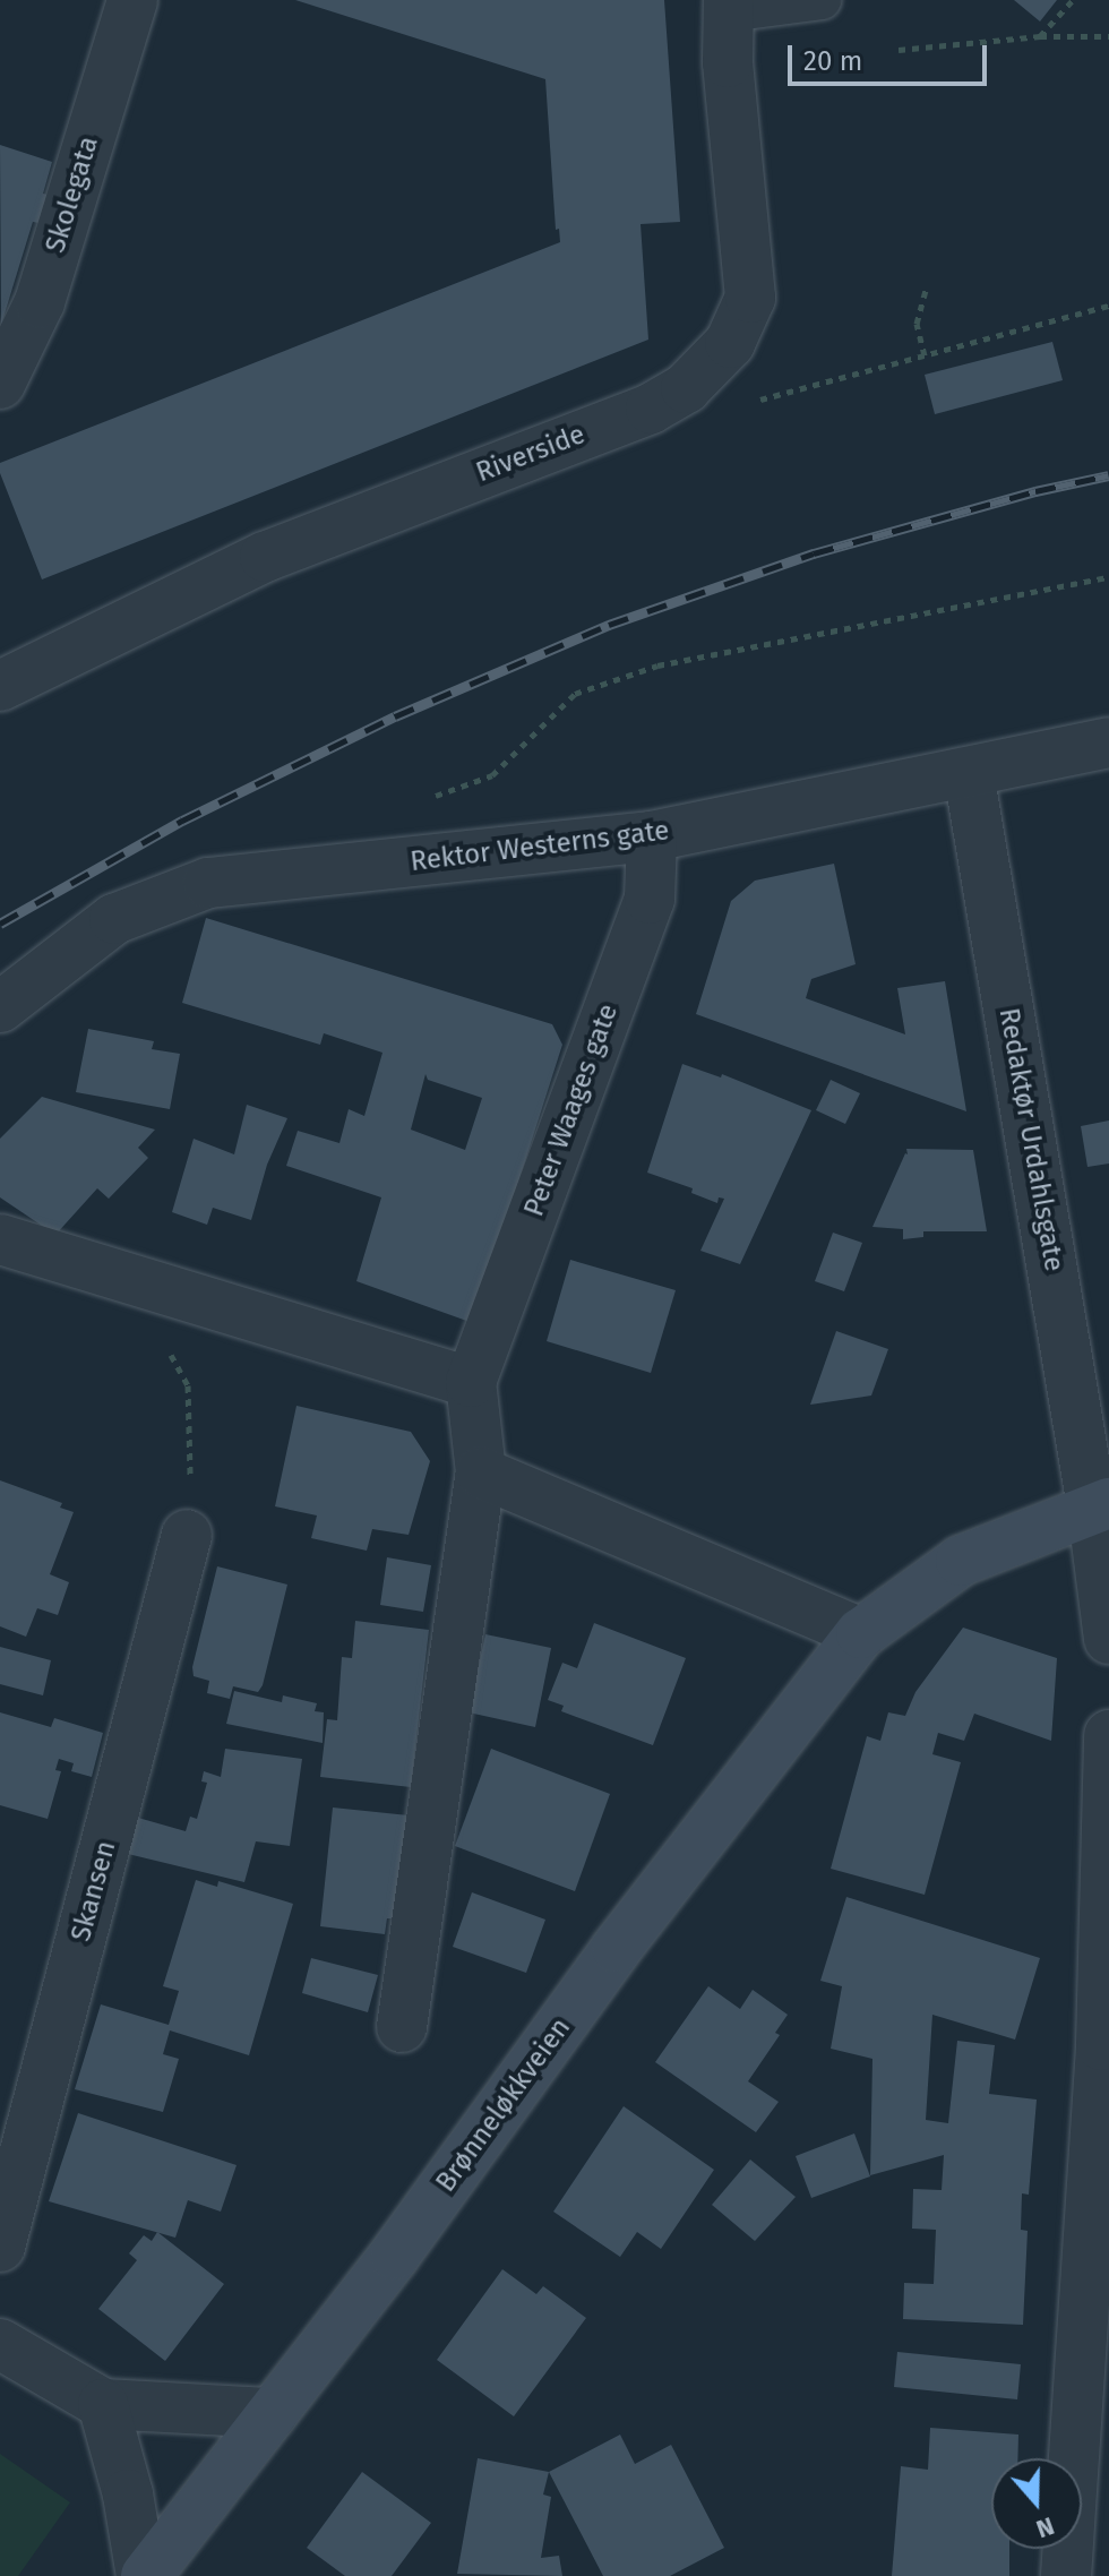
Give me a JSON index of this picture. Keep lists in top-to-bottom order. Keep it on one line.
{"streets":{"street":["Skolegata","Riverside","Rektor Westerns gate","Peter Waages gate","Redaktør Urdahlsgate","Skansen","Brønneløkkveien"]},"crossings":[["Rektor Westerns gate","Peter Waages gate"],["Rektor Westerns gate","Redaktør Urdahlsgate"],["Redaktør Urdahlsgate","Brønneløkkveien"]],"scale_bar":"20 m","north":"bottom"}
